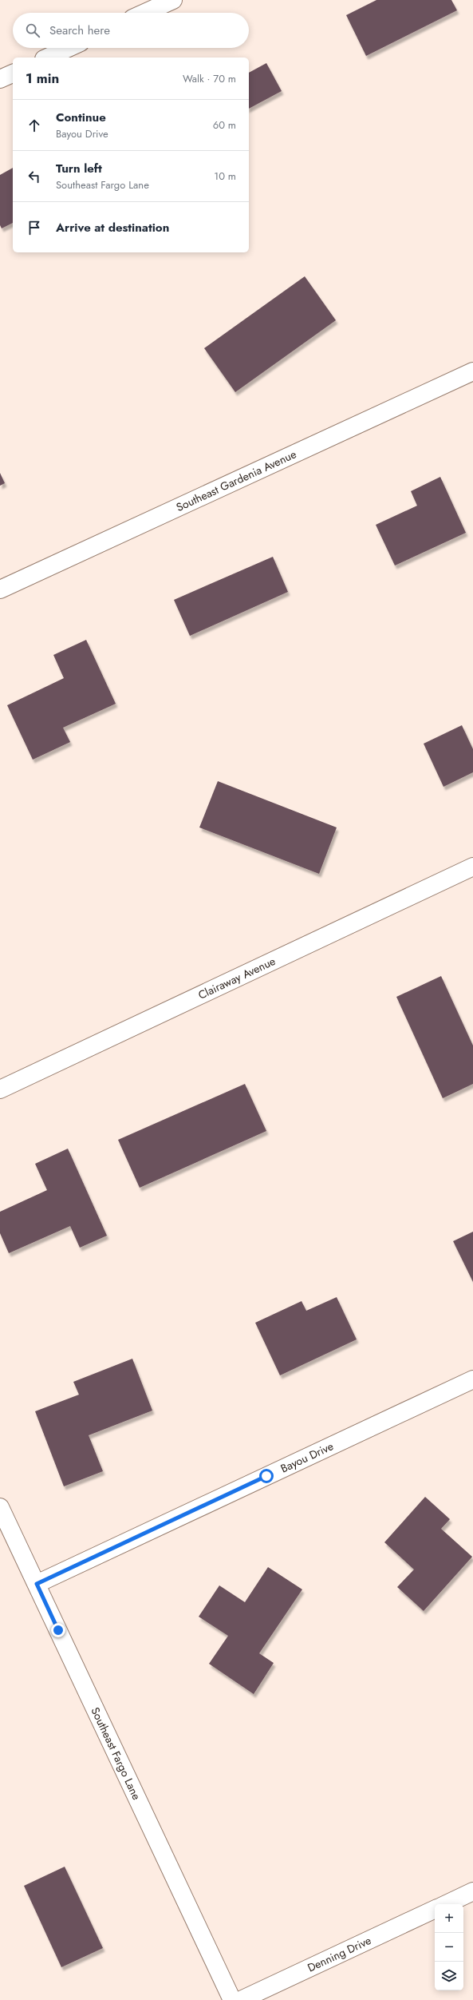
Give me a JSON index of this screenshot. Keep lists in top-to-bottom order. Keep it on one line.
{"streets":{"street":["Southeast Gardenia Avenue","Clairaway Avenue","Bayou Drive","Southeast Fargo Lane","Denning Drive"]},"crossings":[["Bayou Drive","Southeast Fargo Lane"]],"page":{"search":"Search here","heading":["1 min","Walk · 70 m"],"list":[["Continue","Bayou Drive","60 m"],["Turn left","Southeast Fargo Lane","10 m"],"Arrive at destination"],"map_buttons":["+","−"]}}
